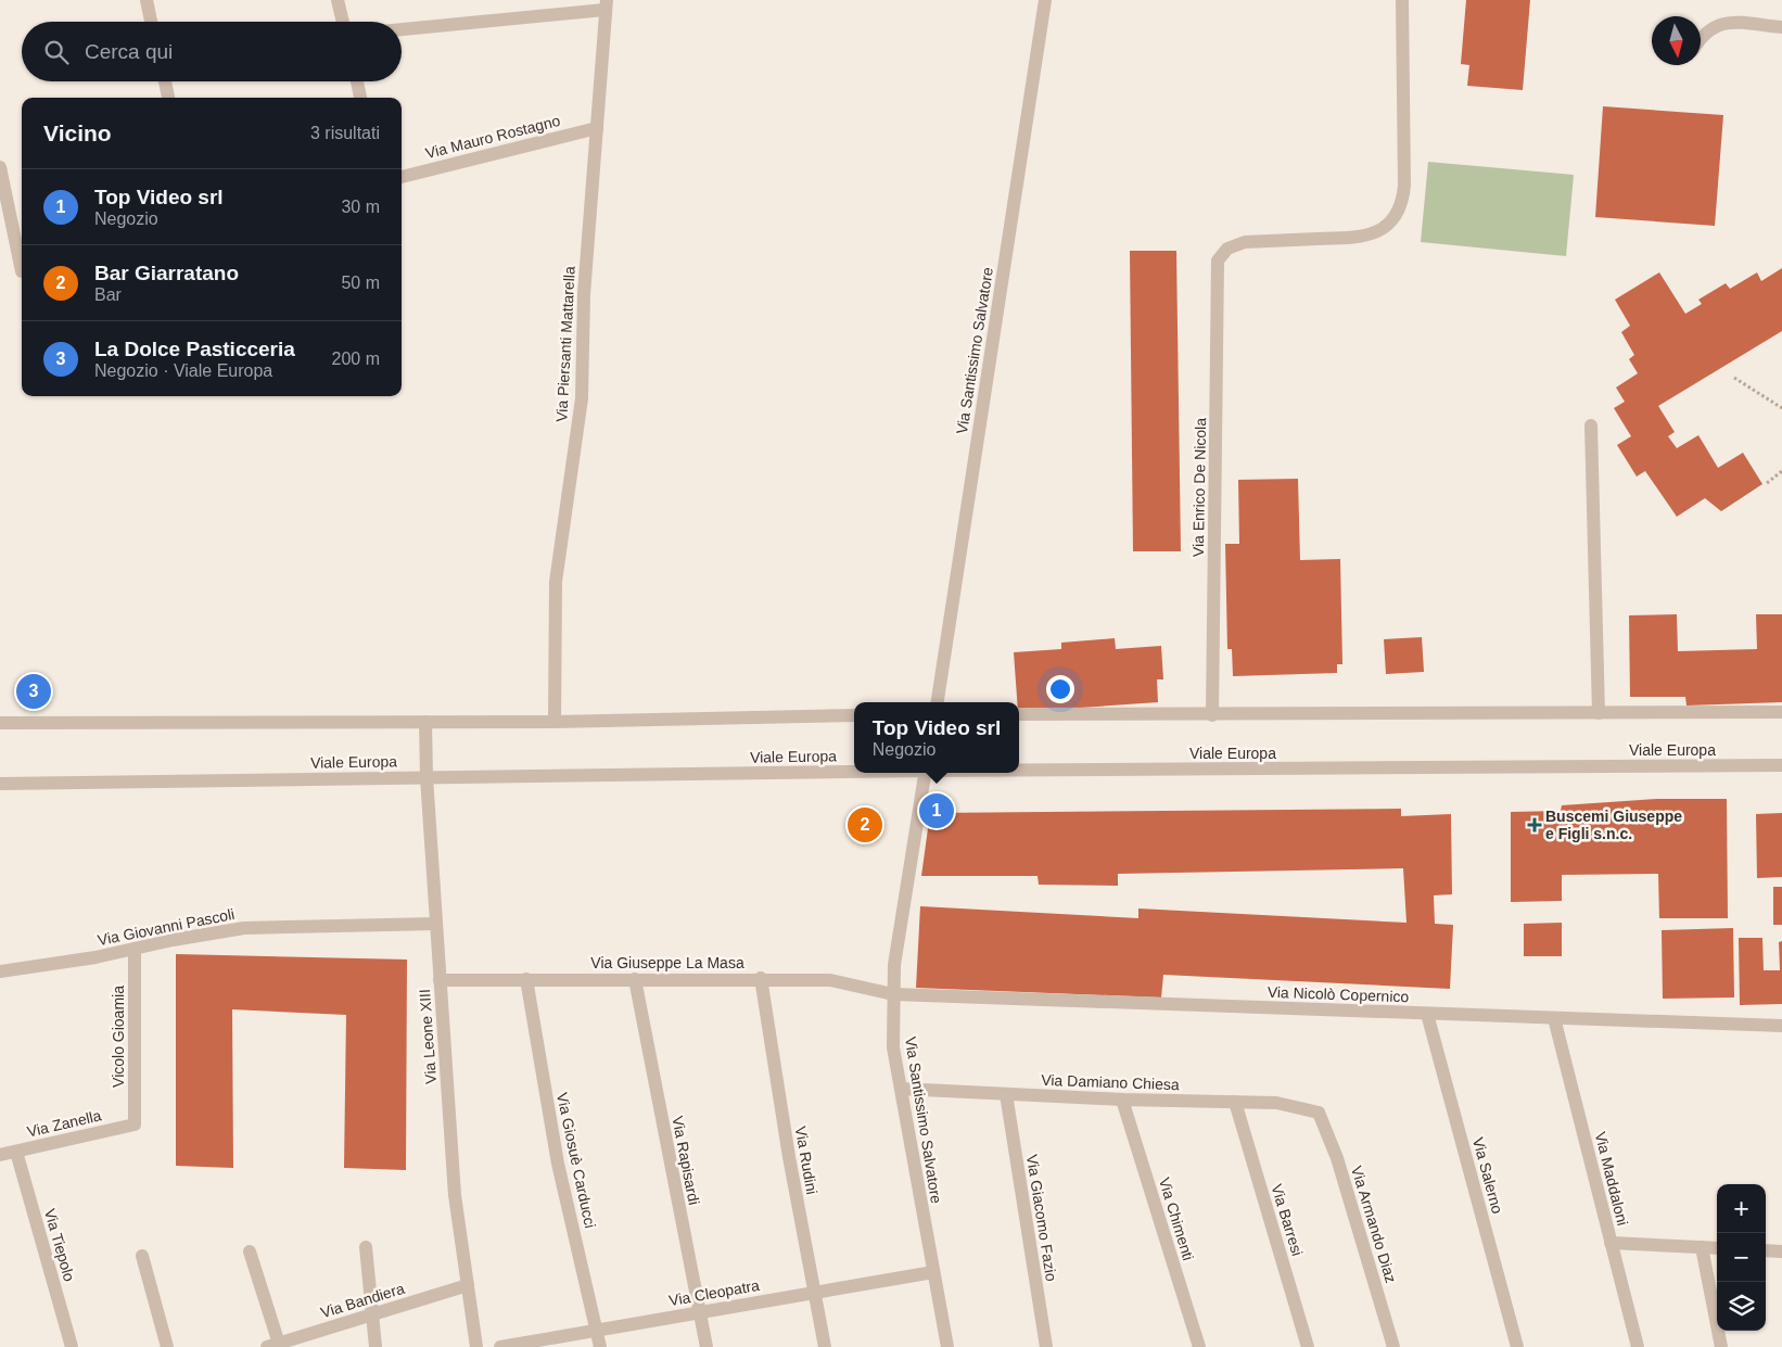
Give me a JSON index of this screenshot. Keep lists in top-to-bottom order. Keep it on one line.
{"streets":{"street":["Via Mauro Rostagno","Via Piersanti Mattarella","Via Santissimo Salvatore","Via Enrico De Nicola","Viale Europa","Via Giovanni Pascoli","Via Giuseppe La Masa","Via Nicolò Copernico","Vicolo Gioamia","Via Leone XIII","Via Damiano Chiesa","Via Zanella","Via Giosuè Carducci","Via Rapisardi","Via Rudini","Via Salerno","Via Maddaloni","Via Giacomo Fazio","Via Chimenti","Via Barresi","Via Armando Diaz","Via Tiepolo","Via Cleopatra","Via Bandiera"]},"crossings":[["Via Mauro Rostagno","Via Piersanti Mattarella"],["Via Santissimo Salvatore","Via Giuseppe La Masa"],["Via Santissimo Salvatore","Via Nicolò Copernico"],["Via Santissimo Salvatore","Via Damiano Chiesa"],["Via Santissimo Salvatore","Via Cleopatra"],["Viale Europa","Via Leone XIII"],["Via Giovanni Pascoli","Vicolo Gioamia"],["Via Giovanni Pascoli","Via Leone XIII"],["Via Giuseppe La Masa","Via Nicolò Copernico"],["Via Giuseppe La Masa","Via Leone XIII"],["Via Giuseppe La Masa","Via Giosuè Carducci"],["Via Giuseppe La Masa","Via Rapisardi"],["Via Giuseppe La Masa","Via Rudini"],["Via Nicolò Copernico","Via Salerno"],["Via Nicolò Copernico","Via Maddaloni"],["Vicolo Gioamia","Via Zanella"],["Via Leone XIII","Via Bandiera"],["Via Damiano Chiesa","Via Giacomo Fazio"],["Via Damiano Chiesa","Via Chimenti"],["Via Damiano Chiesa","Via Barresi"],["Via Damiano Chiesa","Via Armando Diaz"],["Via Zanella","Via Tiepolo"],["Via Giosuè Carducci","Via Cleopatra"],["Via Rapisardi","Via Cleopatra"],["Via Rudini","Via Cleopatra"]],"places":{"health":["Buscemi Giuseppe e Figli s.n.c."]},"north":"bottom","page":{"search":"Cerca qui","heading":["Vicino","3 risultati"],"list":[{"mark":"1","name":"Top Video srl","note":"Negozio","value":"30 m"},{"mark":"2","name":"Bar Giarratano","note":"Bar","value":"50 m"},{"mark":"3","name":"La Dolce Pasticceria","note":"Negozio · Viale Europa","value":"200 m"}],"pins":["3","1","2"],"popup":["Top Video srl","Negozio"],"map_buttons":["+","−"]}}
